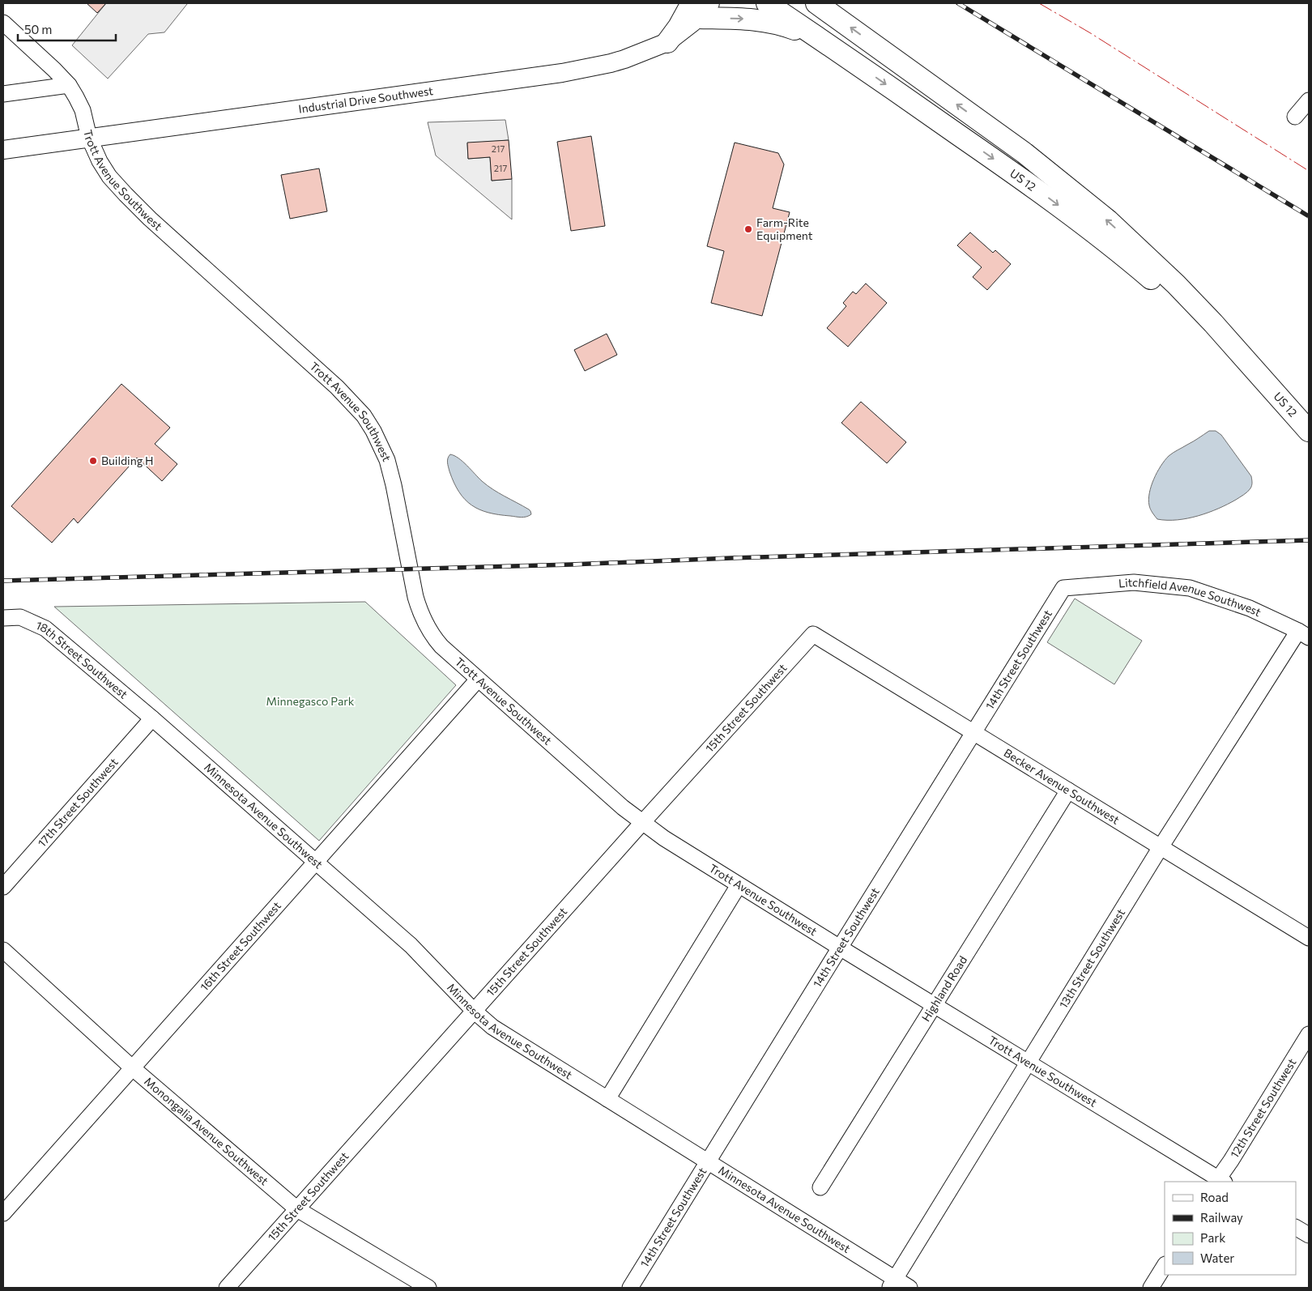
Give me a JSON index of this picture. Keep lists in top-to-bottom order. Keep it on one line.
{"streets":{"highway":["US 12"],"main road":["Industrial Drive Southwest"],"street":["Trott Avenue Southwest","Litchfield Avenue Southwest","14th Street Southwest","18th Street Southwest","15th Street Southwest","Becker Avenue Southwest","17th Street Southwest","Minnesota Avenue Southwest","16th Street Southwest","13th Street Southwest","Highland Road","12th Street Southwest","Monongalia Avenue Southwest"]},"crossings":[["Industrial Drive Southwest","Trott Avenue Southwest"],["Trott Avenue Southwest","14th Street Southwest"],["Trott Avenue Southwest","15th Street Southwest"],["Trott Avenue Southwest","16th Street Southwest"],["Trott Avenue Southwest","13th Street Southwest"],["Trott Avenue Southwest","Highland Road"],["Trott Avenue Southwest","12th Street Southwest"],["Litchfield Avenue Southwest","14th Street Southwest"],["Litchfield Avenue Southwest","13th Street Southwest"],["14th Street Southwest","Becker Avenue Southwest"],["14th Street Southwest","Minnesota Avenue Southwest"],["18th Street Southwest","17th Street Southwest"],["18th Street Southwest","Minnesota Avenue Southwest"],["15th Street Southwest","Becker Avenue Southwest"],["15th Street Southwest","Minnesota Avenue Southwest"],["15th Street Southwest","Monongalia Avenue Southwest"],["Becker Avenue Southwest","13th Street Southwest"],["Becker Avenue Southwest","Highland Road"],["17th Street Southwest","Minnesota Avenue Southwest"],["Minnesota Avenue Southwest","16th Street Southwest"],["Minnesota Avenue Southwest","13th Street Southwest"],["16th Street Southwest","Monongalia Avenue Southwest"]],"parks":["Minnegasco Park"],"places":["Farm-Rite Equipment","Building H"],"house_numbers":["217","217"],"legend":["Road","Railway","Park","Water"],"scale_bar":"50 m"}
